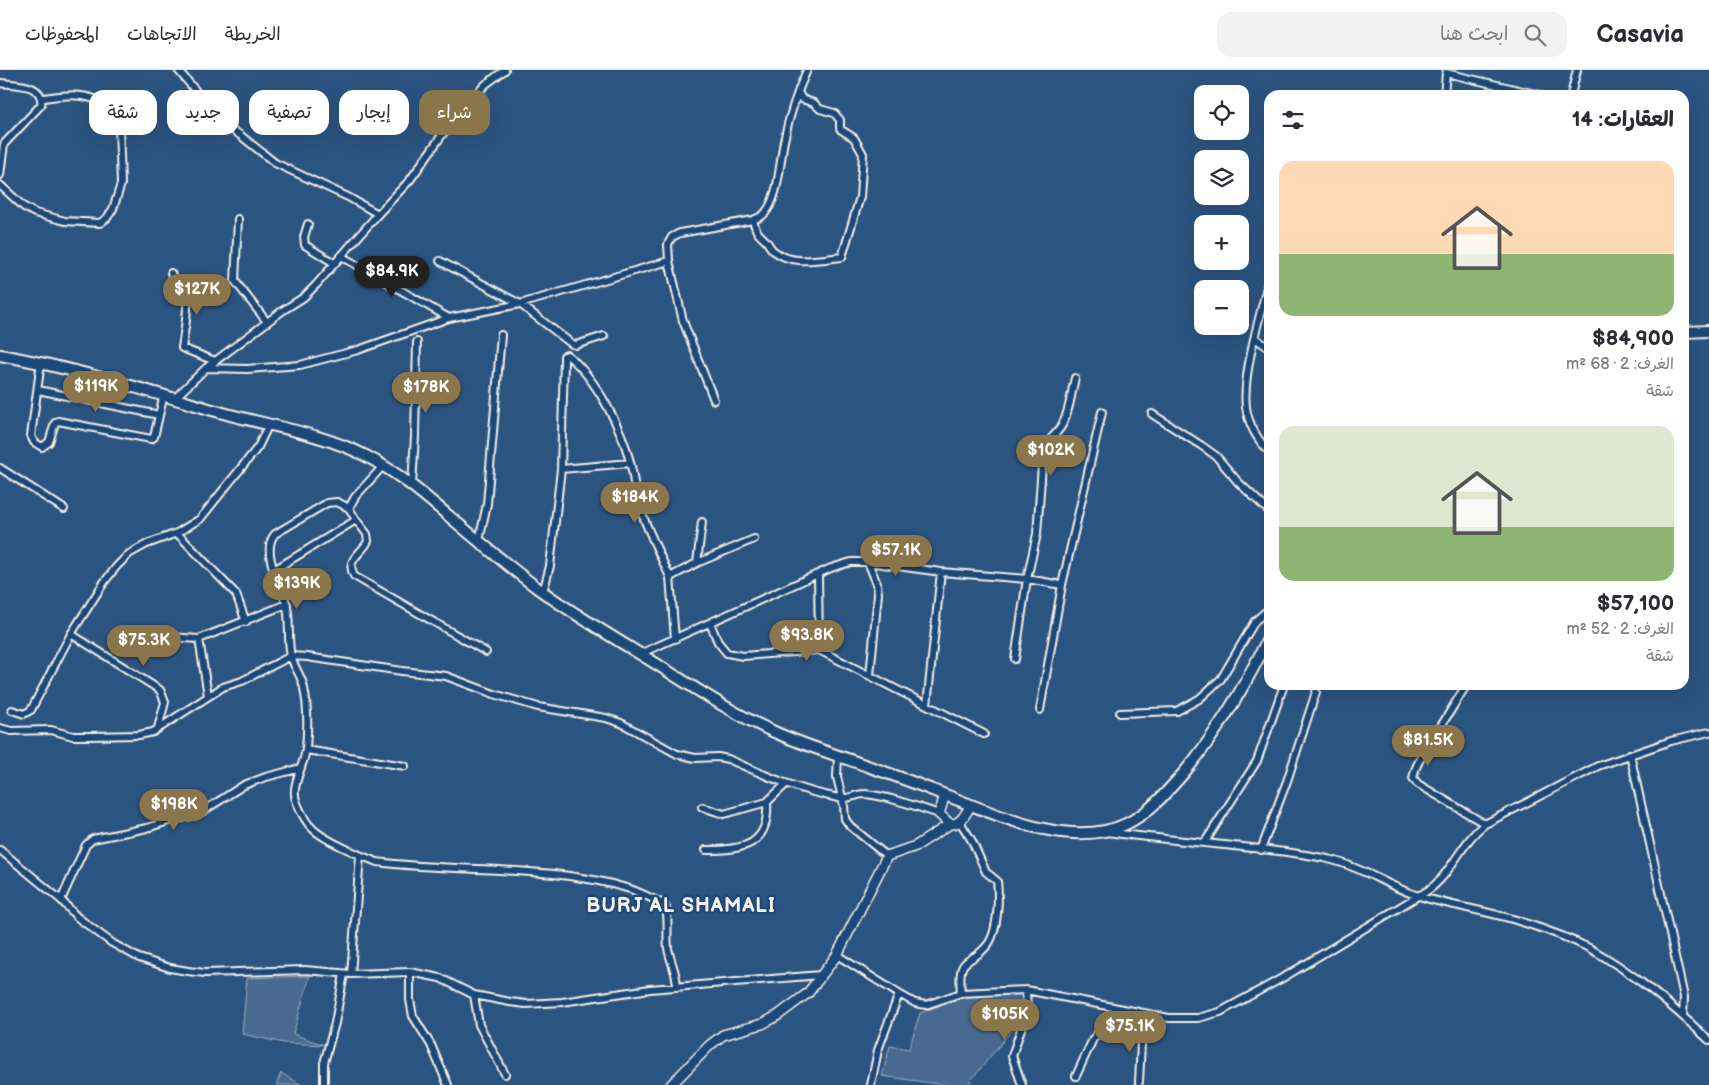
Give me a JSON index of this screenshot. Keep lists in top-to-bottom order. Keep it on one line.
{"districts":["BURJ AL SHAMALI"],"page":{"header":"Casavia","search":"ابحث هنا","nav":["الخريطة","الاتجاهات","المحفوظات"],"map_buttons":["+","−"],"chip":["شراء","إيجار","تصفية","جديد","شقة"],"heading":"العقارات: 14","list":[{"name":"$84,900","note":"الغرف: 2 · 68 m² · شقة"},{"name":"$57,100","note":"الغرف: 2 · 52 m² · شقة"}],"price":["$84.9K","$127K","$119K","$178K","$102K","$184K","$57.1K","$139K","$93.8K","$75.3K","$81.5K","$198K","$105K","$75.1K"]}}
